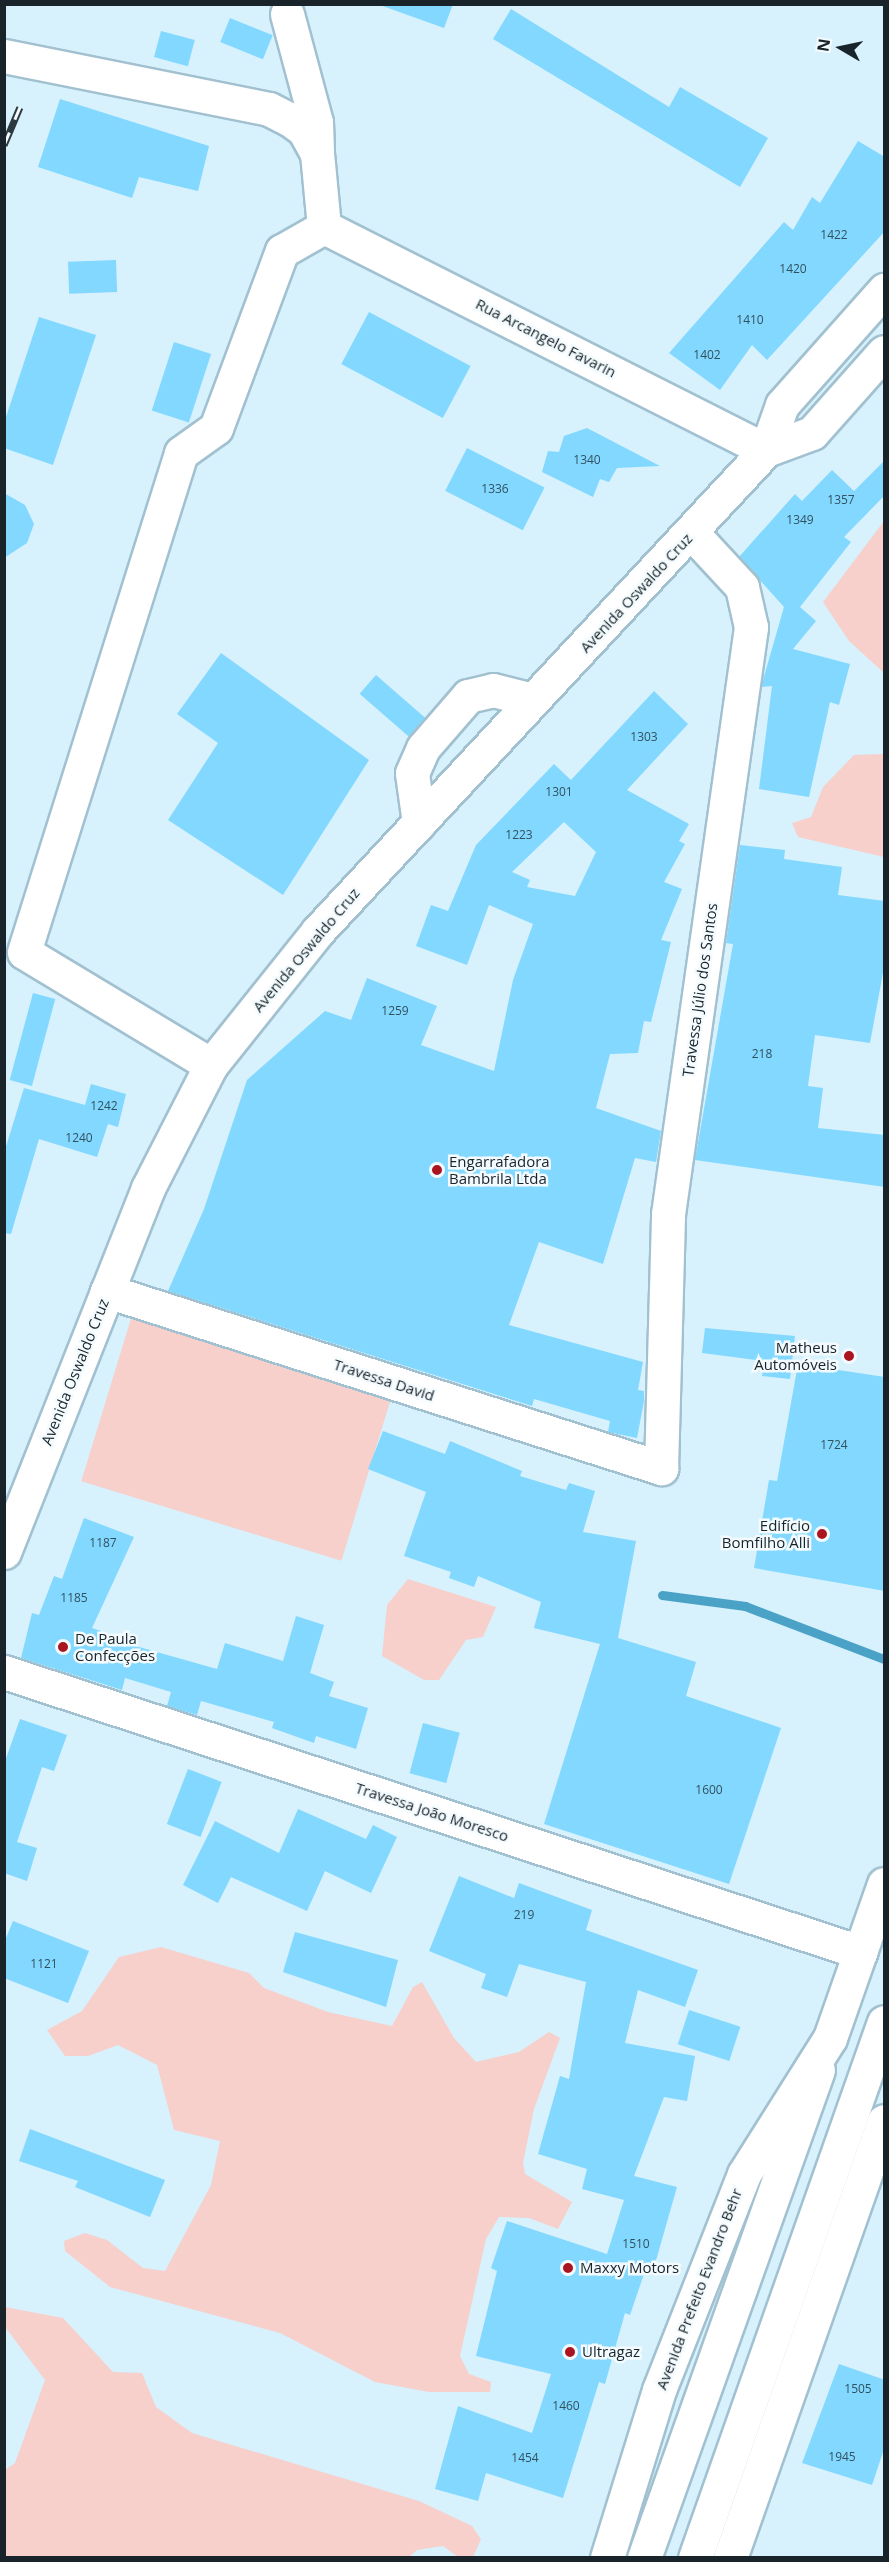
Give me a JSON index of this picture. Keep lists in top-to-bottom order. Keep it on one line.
{"streets":{"main road":["Rua Arcangelo Favarin","Avenida Oswaldo Cruz","Travessa Júlio dos Santos","Travessa David","Travessa João Moresco","Avenida Prefeito Evandro Behr"]},"crossings":[["Rua Arcangelo Favarin","Avenida Oswaldo Cruz"],["Avenida Oswaldo Cruz","Travessa Júlio dos Santos"],["Avenida Oswaldo Cruz","Travessa David"],["Travessa Júlio dos Santos","Travessa David"],["Travessa João Moresco","Avenida Prefeito Evandro Behr"]],"places":["Engarrafadora Bambrila Ltda","Matheus Automóveis","Edifício Bomfilho Alli","De Paula Confecções","Maxxy Motors","Ultragaz"],"house_numbers":["1422","1420","1410","1402","1340","1336","1357","1349","1303","1301","1223","1259","218","1242","1240","1724","1187","1185","1600","219","1121","1510","1505","1460","1945","1454"],"north":"left"}
